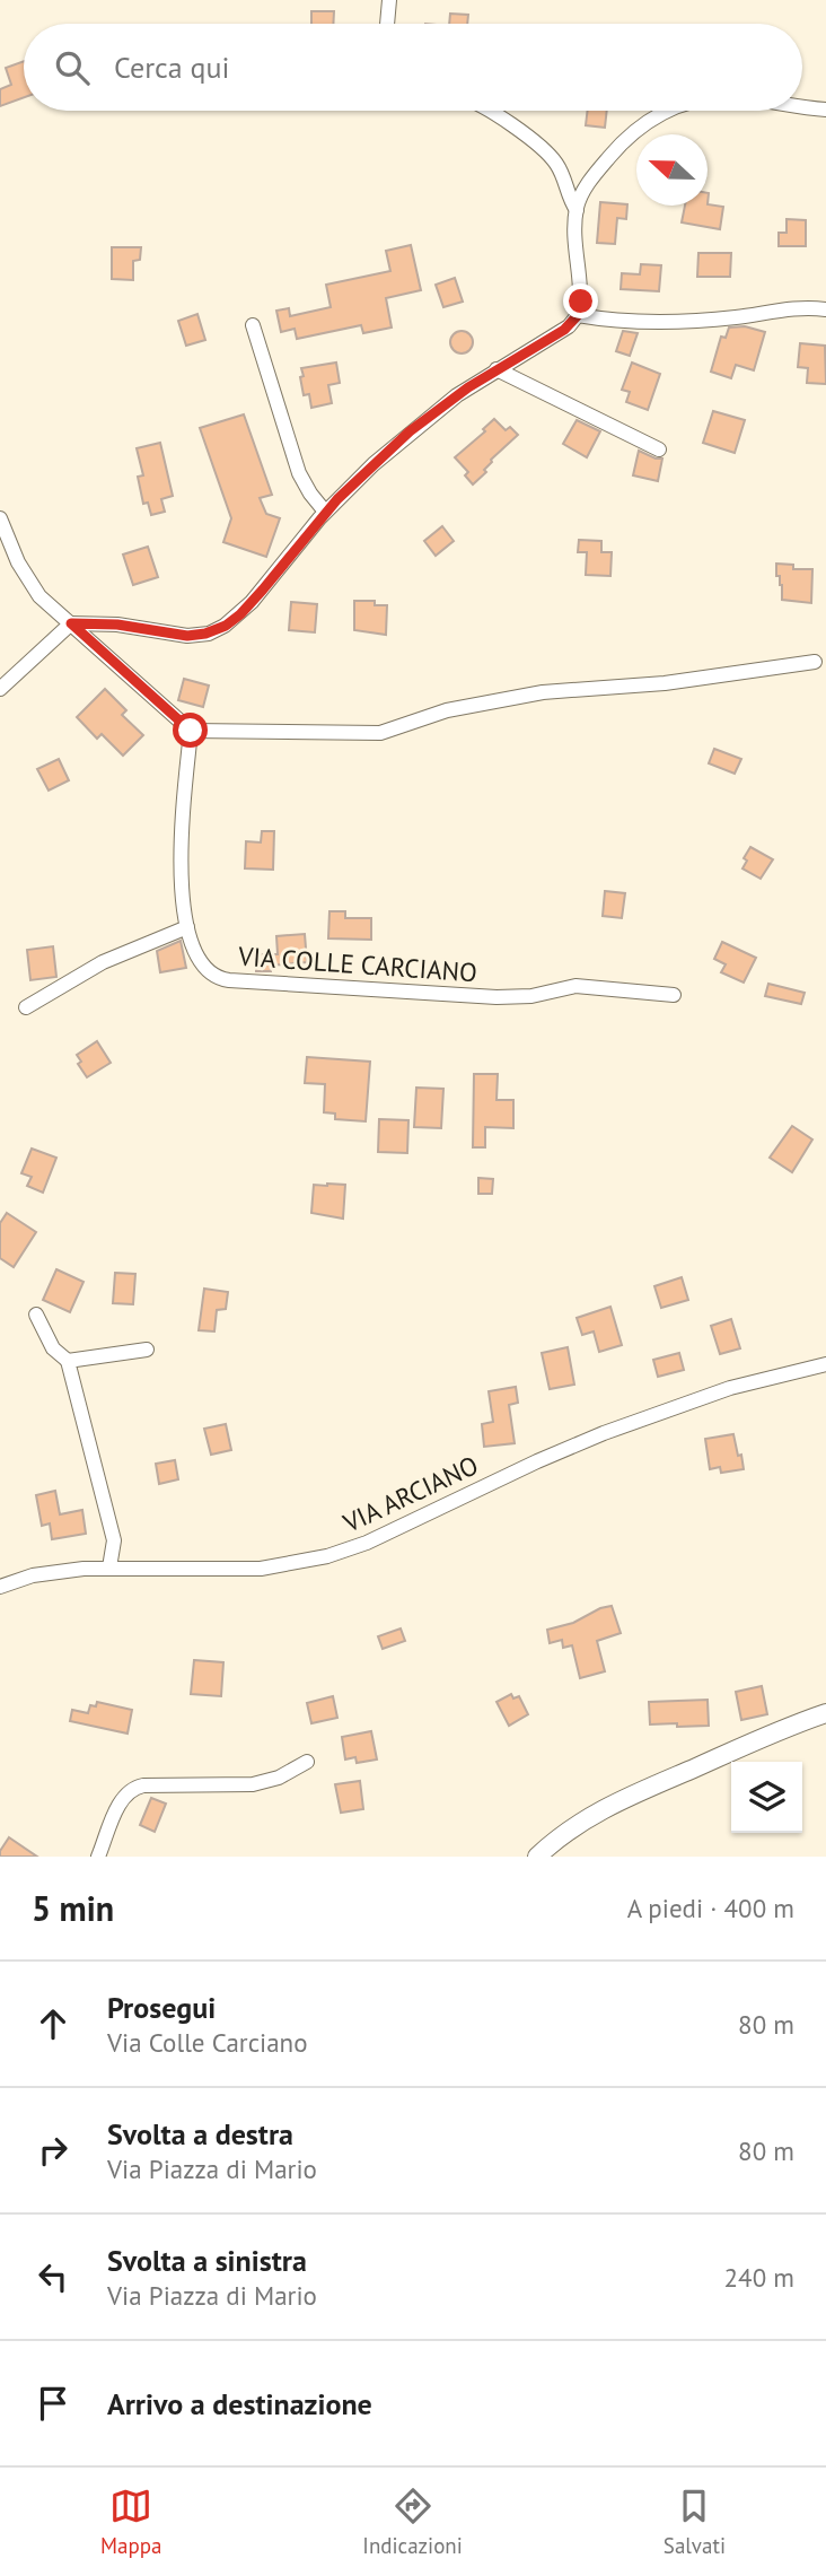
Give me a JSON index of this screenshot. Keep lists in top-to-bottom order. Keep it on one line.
{"streets":{"street":["VIA COLLE CARCIANO","VIA ARCIANO"]},"north":"left","page":{"search":"Cerca qui","heading":["5 min","A piedi · 400 m"],"list":[["Prosegui","Via Colle Carciano","80 m"],["Svolta a destra","Via Piazza di Mario","80 m"],["Svolta a sinistra","Via Piazza di Mario","240 m"],"Arrivo a destinazione"],"nav":["Mappa","Indicazioni","Salvati"]}}
